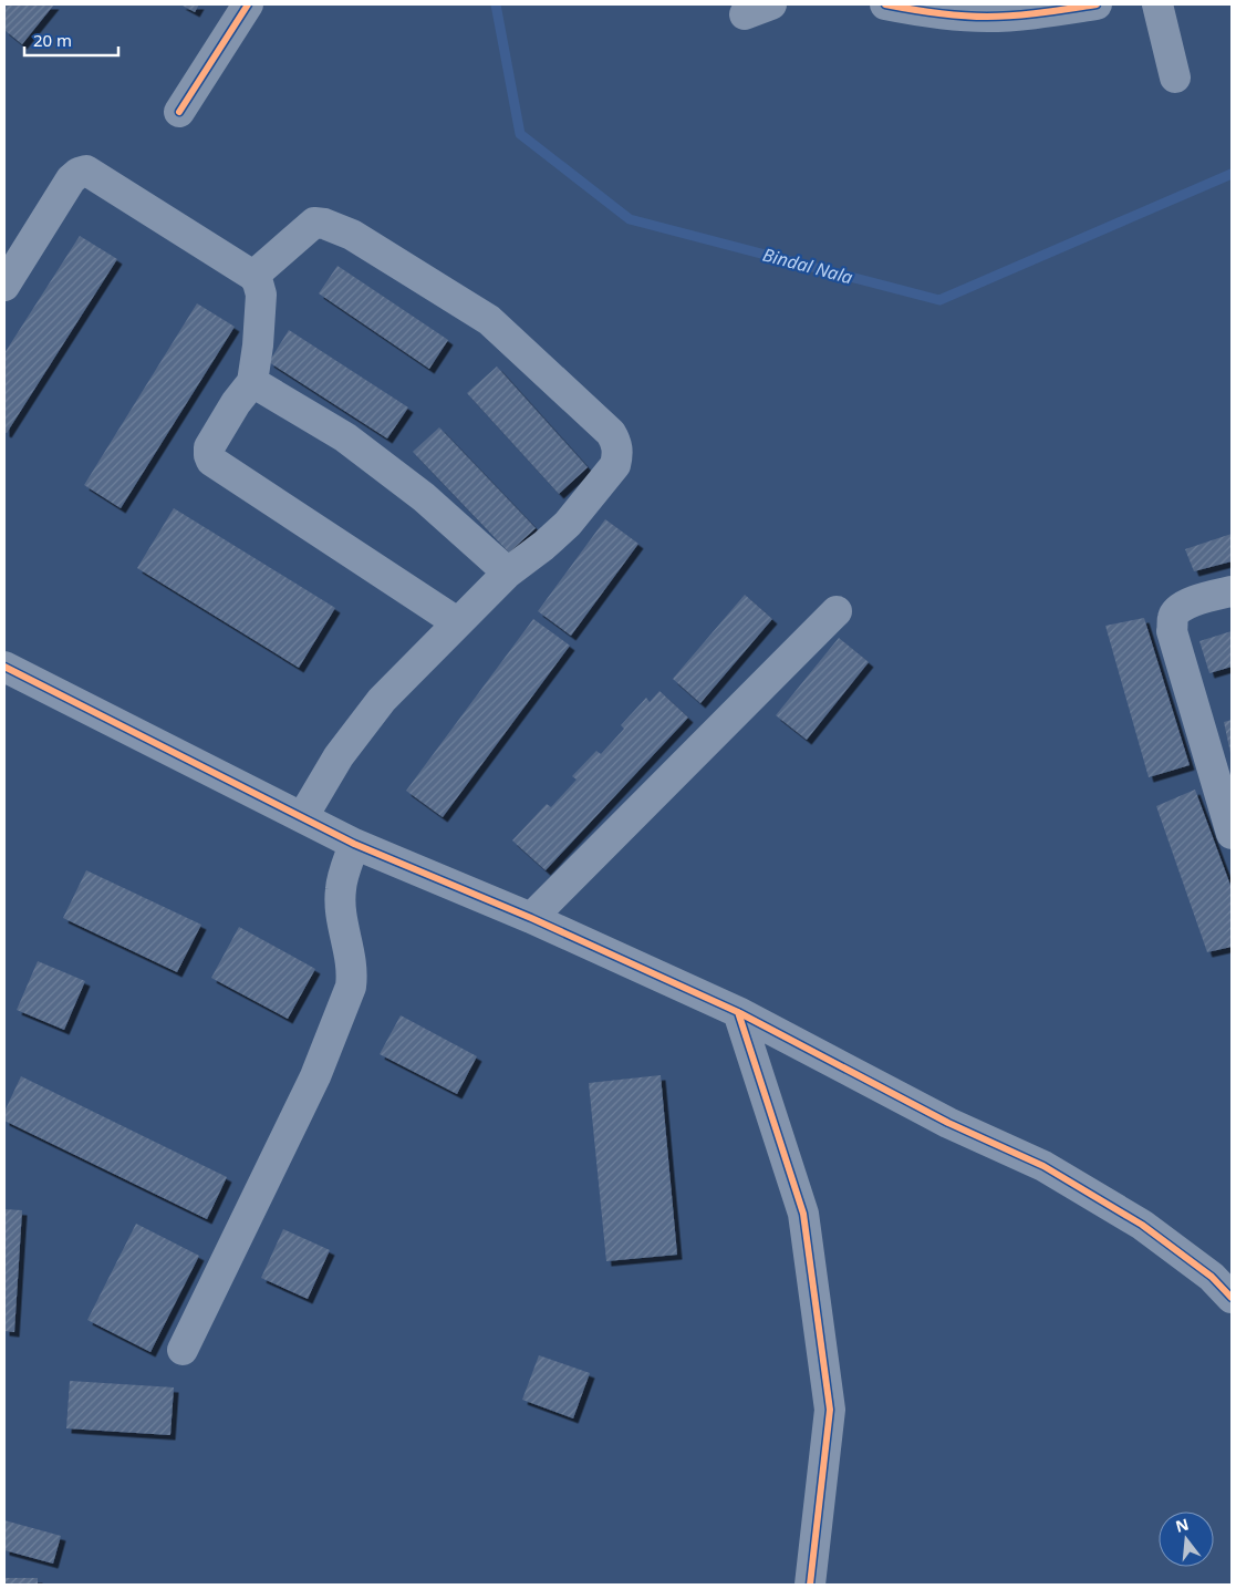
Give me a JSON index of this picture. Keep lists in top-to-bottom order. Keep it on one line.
{"water":["Bindal Nala"],"scale_bar":"20 m","north":"top"}
